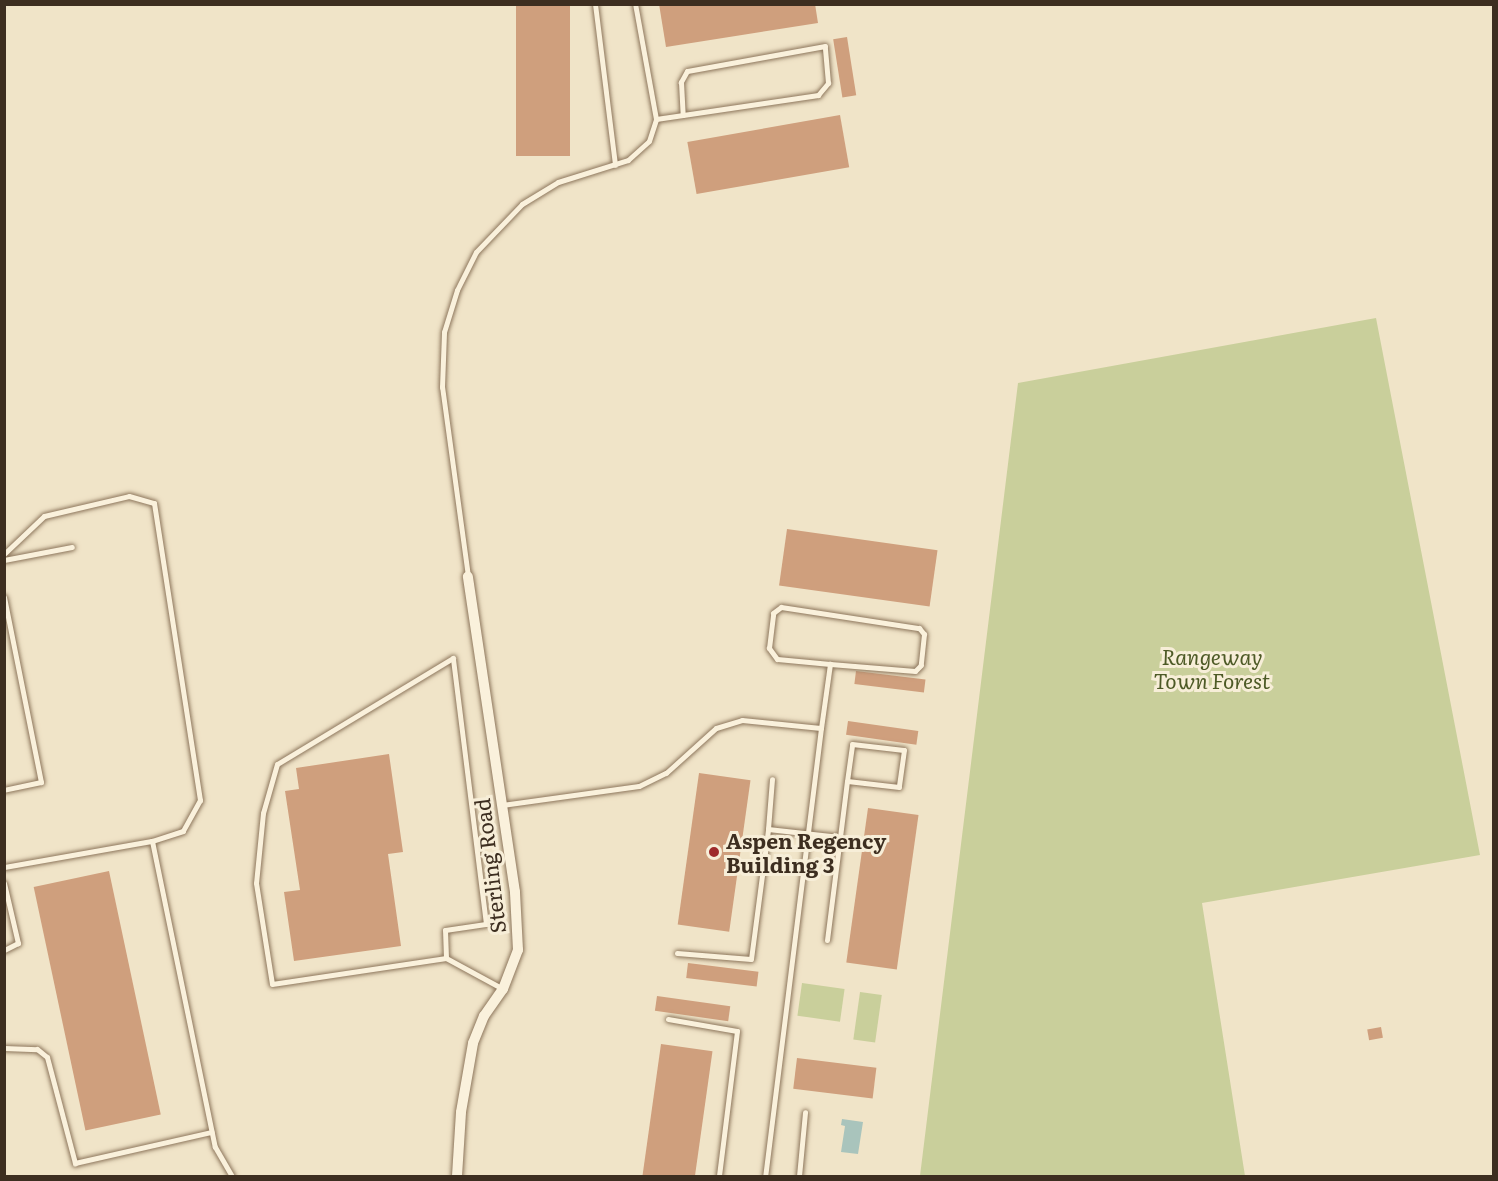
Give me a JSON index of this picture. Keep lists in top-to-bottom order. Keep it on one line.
{"streets":{"street":["Sterling Road"]},"parks":["Rangeway Town Forest"],"places":["Aspen Regency Building 3"]}
